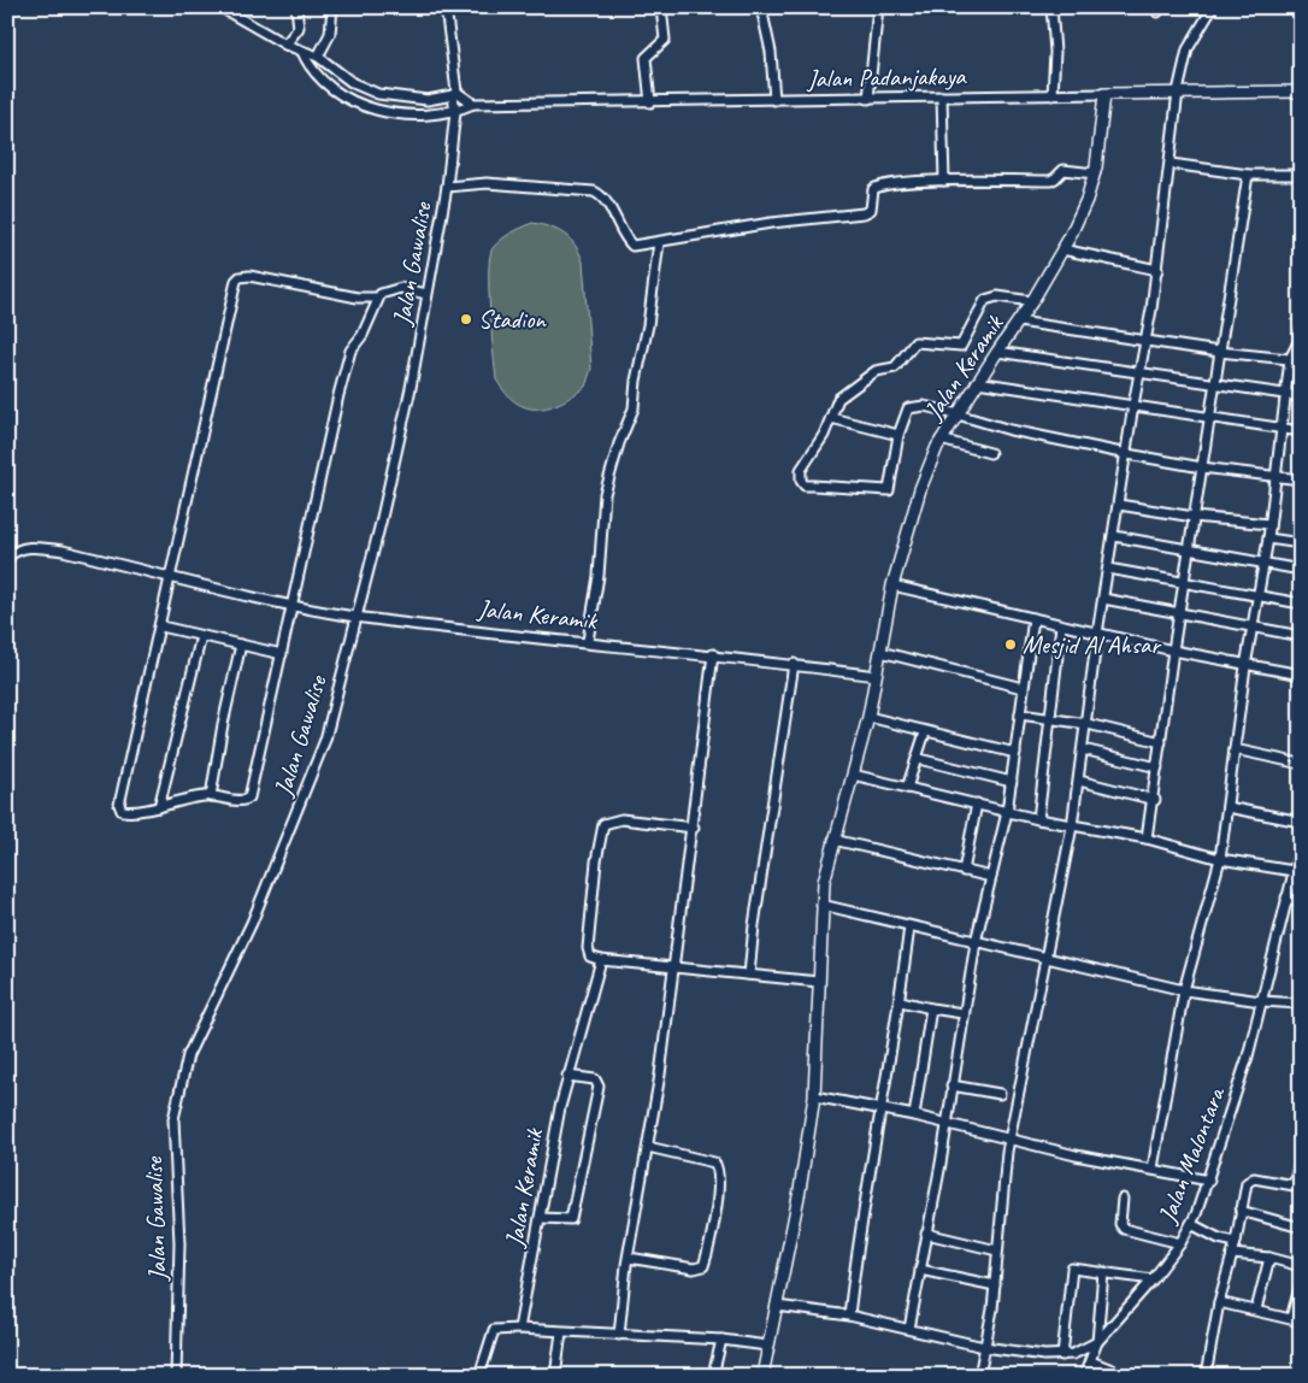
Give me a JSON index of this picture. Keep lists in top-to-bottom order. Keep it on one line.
{"streets":{"street":["Jalan Padanjakaya","Jalan Gawalise","Jalan Keramik","Jalan Malontara"]},"crossings":[["Jalan Padanjakaya","Jalan Keramik"],["Jalan Gawalise","Jalan Keramik"],["Jalan Keramik","Jalan Malontara"]],"places":["Stadion","Mesjid Al Ahsar"]}
